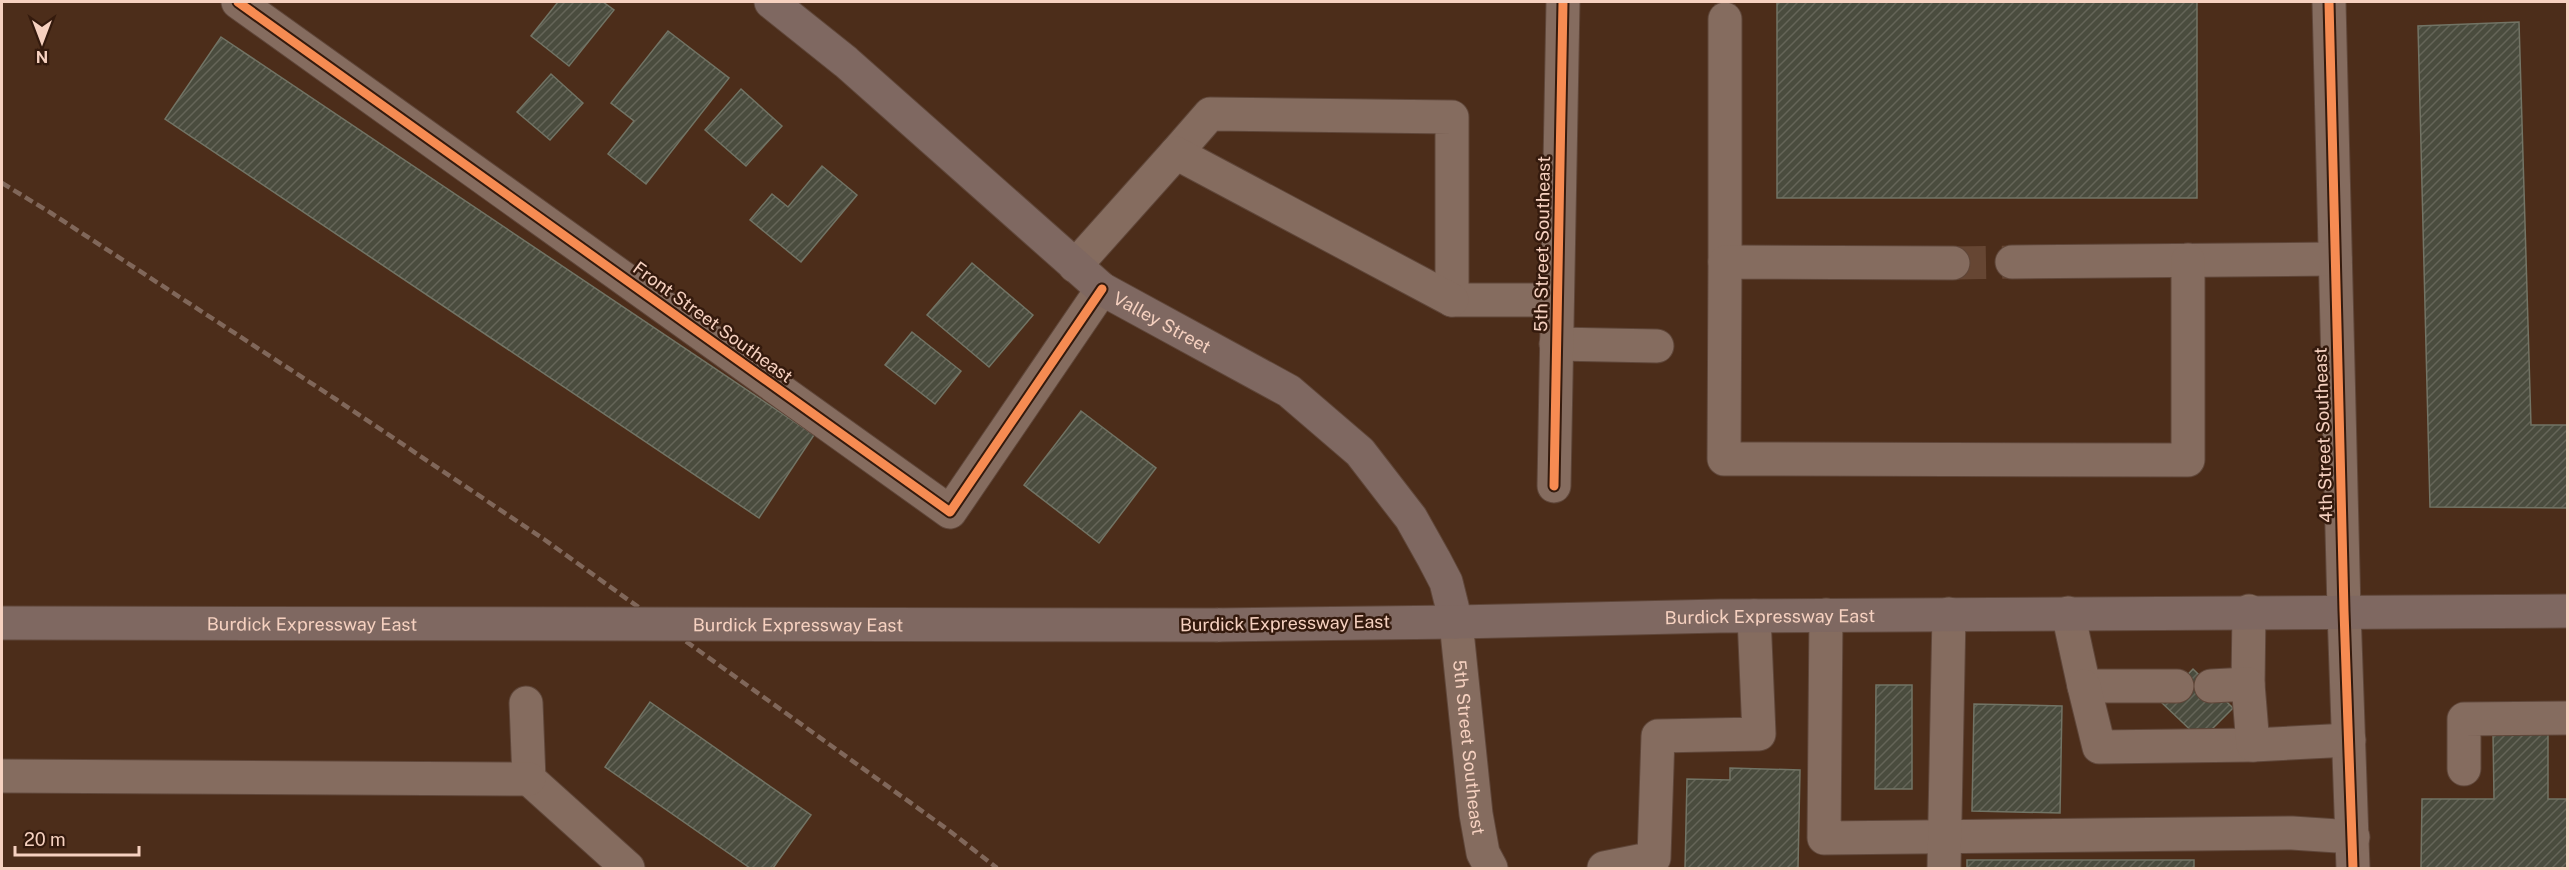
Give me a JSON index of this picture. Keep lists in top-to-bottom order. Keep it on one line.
{"streets":{"main road":["Valley Street","Burdick Expressway East"],"street":["5th Street Southeast","Front Street Southeast","4th Street Southeast"]},"crossings":[["5th Street Southeast","Valley Street"],["5th Street Southeast","Burdick Expressway East"],["Front Street Southeast","Valley Street"],["Valley Street","Burdick Expressway East"],["4th Street Southeast","Burdick Expressway East"]],"scale_bar":"20 m","north":"bottom"}
